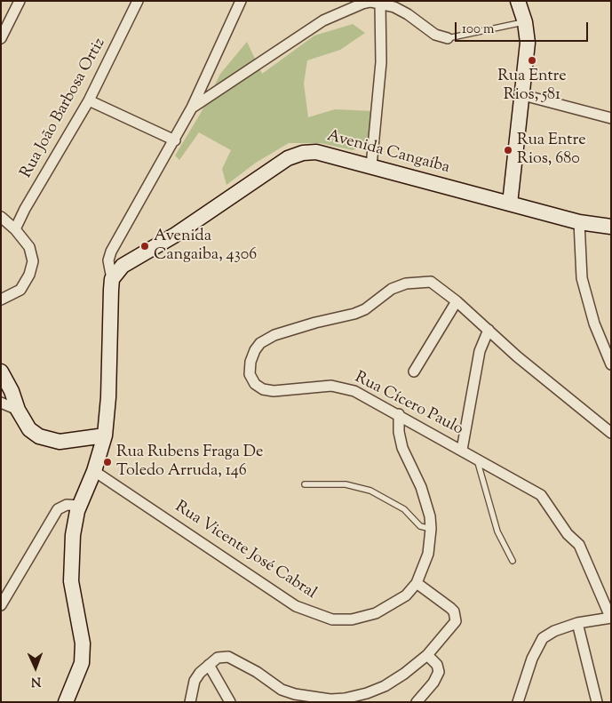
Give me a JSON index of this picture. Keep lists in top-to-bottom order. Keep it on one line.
{"streets":{"main road":["Avenida Cangaíba"],"street":["Rua João Barbosa Ortiz","Rua Cícero Paulo","Rua Vicente José Cabral"]},"crossings":[["Rua Cícero Paulo","Rua Vicente José Cabral"]],"places":["Rua Entre Rios, 581","Rua Entre Rios, 680","Avenida Cangaiba, 4306","Rua Rubens Fraga De Toledo Arruda, 146"],"scale_bar":"100 m","north":"bottom"}
